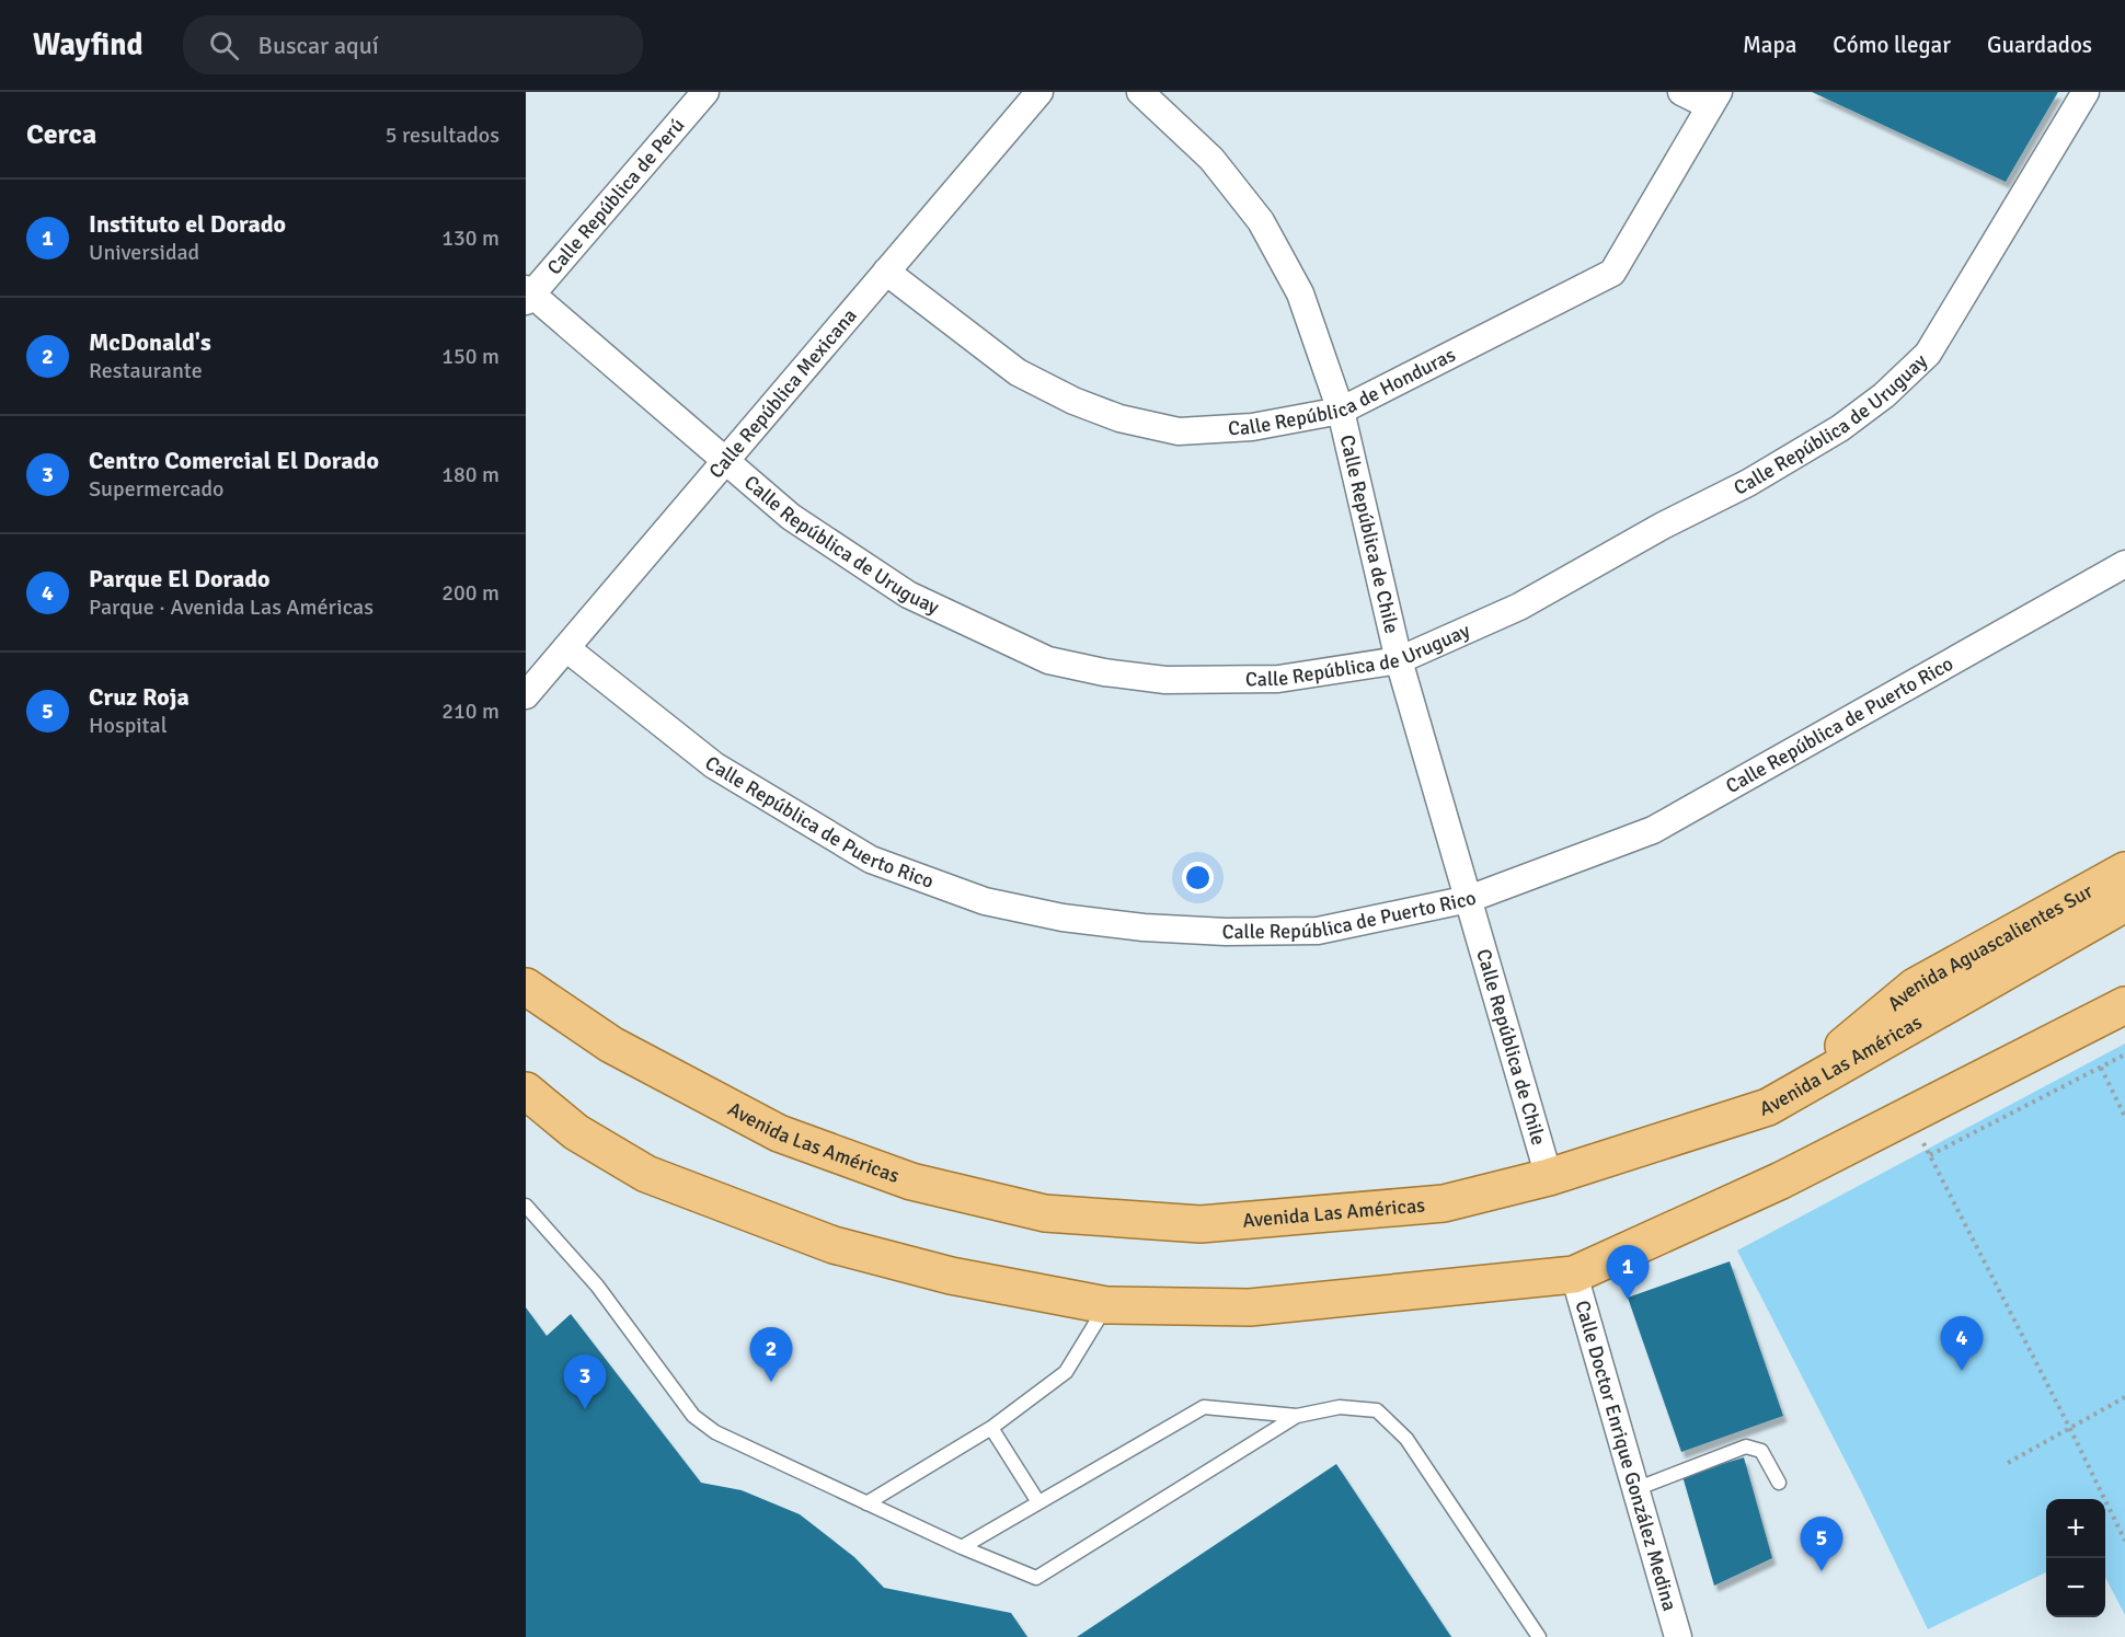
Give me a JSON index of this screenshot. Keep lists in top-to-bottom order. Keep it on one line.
{"streets":{"main road":["Avenida Aguascalientes Sur","Avenida Las Américas"],"street":["Calle República de Perú","Calle República de Honduras","Calle República Mexicana","Calle República de Uruguay","Calle República de Chile","Calle República de Puerto Rico","Calle Doctor Enrique González Medina"]},"crossings":[["Calle República de Perú","Calle República de Uruguay"],["Calle República de Honduras","Calle República Mexicana"],["Calle República de Honduras","Calle República de Chile"],["Calle República Mexicana","Calle República de Uruguay"],["Calle República Mexicana","Calle República de Puerto Rico"],["Calle República de Uruguay","Calle República de Chile"],["Calle República de Chile","Calle República de Puerto Rico"],["Calle República de Chile","Avenida Las Américas"],["Avenida Aguascalientes Sur","Avenida Las Américas"]],"page":{"header":"Wayfind","search":"Buscar aquí","nav":["Mapa","Cómo llegar","Guardados"],"heading":["Cerca","5 resultados"],"list":[{"mark":"1","name":"Instituto el Dorado","note":"Universidad","value":"130 m"},{"mark":"2","name":"McDonald's","note":"Restaurante","value":"150 m"},{"mark":"3","name":"Centro Comercial El Dorado","note":"Supermercado","value":"180 m"},{"mark":"4","name":"Parque El Dorado","note":"Parque · Avenida Las Américas","value":"200 m"},{"mark":"5","name":"Cruz Roja","note":"Hospital","value":"210 m"}],"pins":["1","4","2","3","5"],"map_buttons":["+","−"]}}
